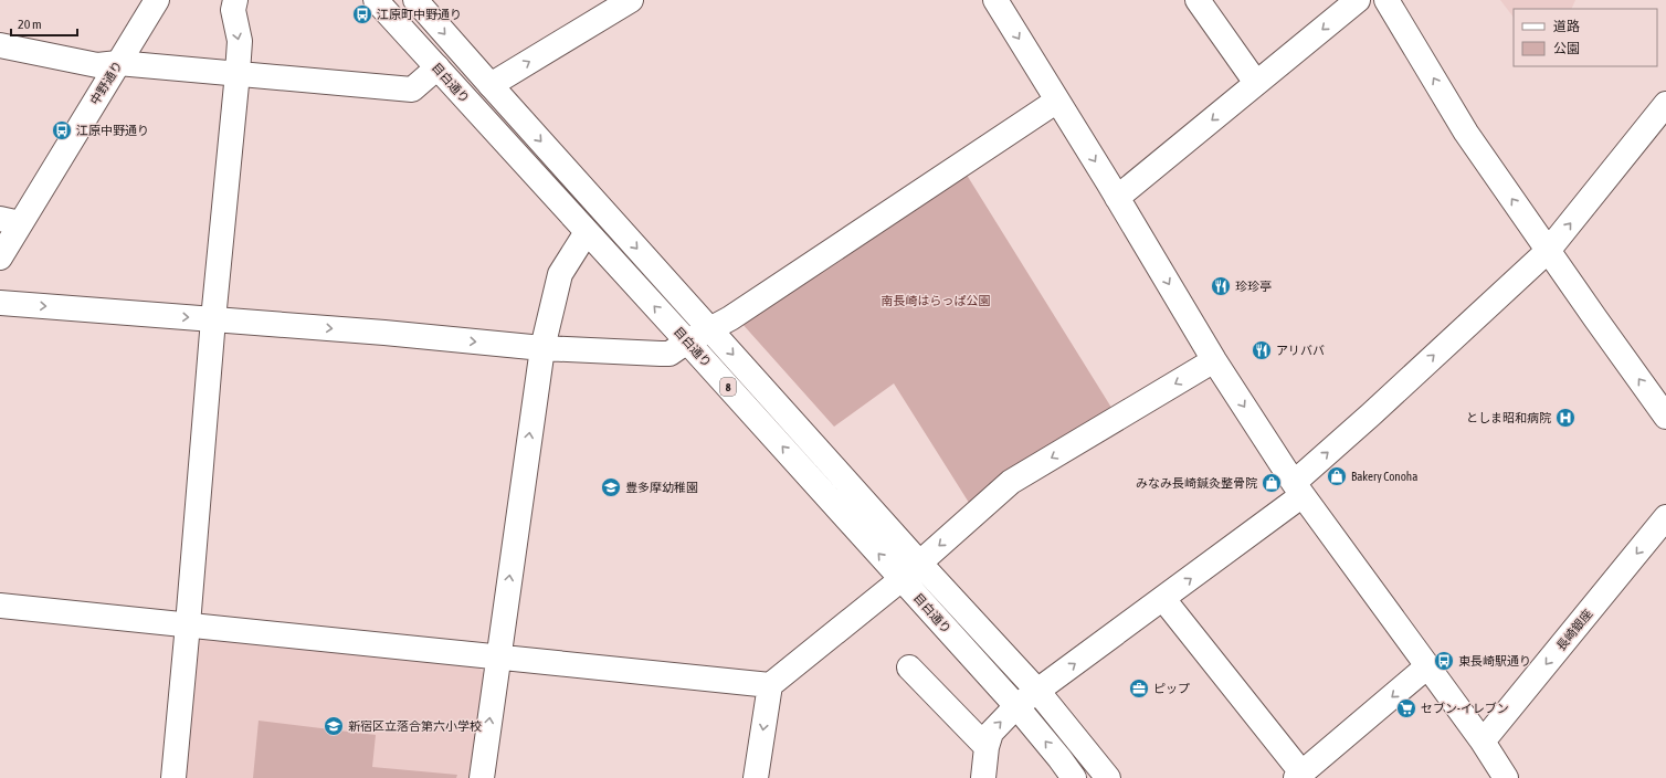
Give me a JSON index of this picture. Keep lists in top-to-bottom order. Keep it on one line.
{"streets":{"street":["中野通り","目白通り","8","長崎銀座"]},"one_way":["長崎銀座"],"parks":["南長崎はらっぱ公園"],"places":{"bus stop":["江原町中野通り","江原中野通り","東長崎駅通り"],"restaurant":["珍珍亭","アリババ"],"hospital":["としま昭和病院"],"shop":["Bakery Conoha","みなみ長崎鍼灸整骨院"],"school or university":["豊多摩幼稚園","新宿区立落合第六小学校"],"office":["ピップ"],"supermarket":["セブン-イレブン"]},"legend":["道路","公園"],"scale_bar":"20 m"}
